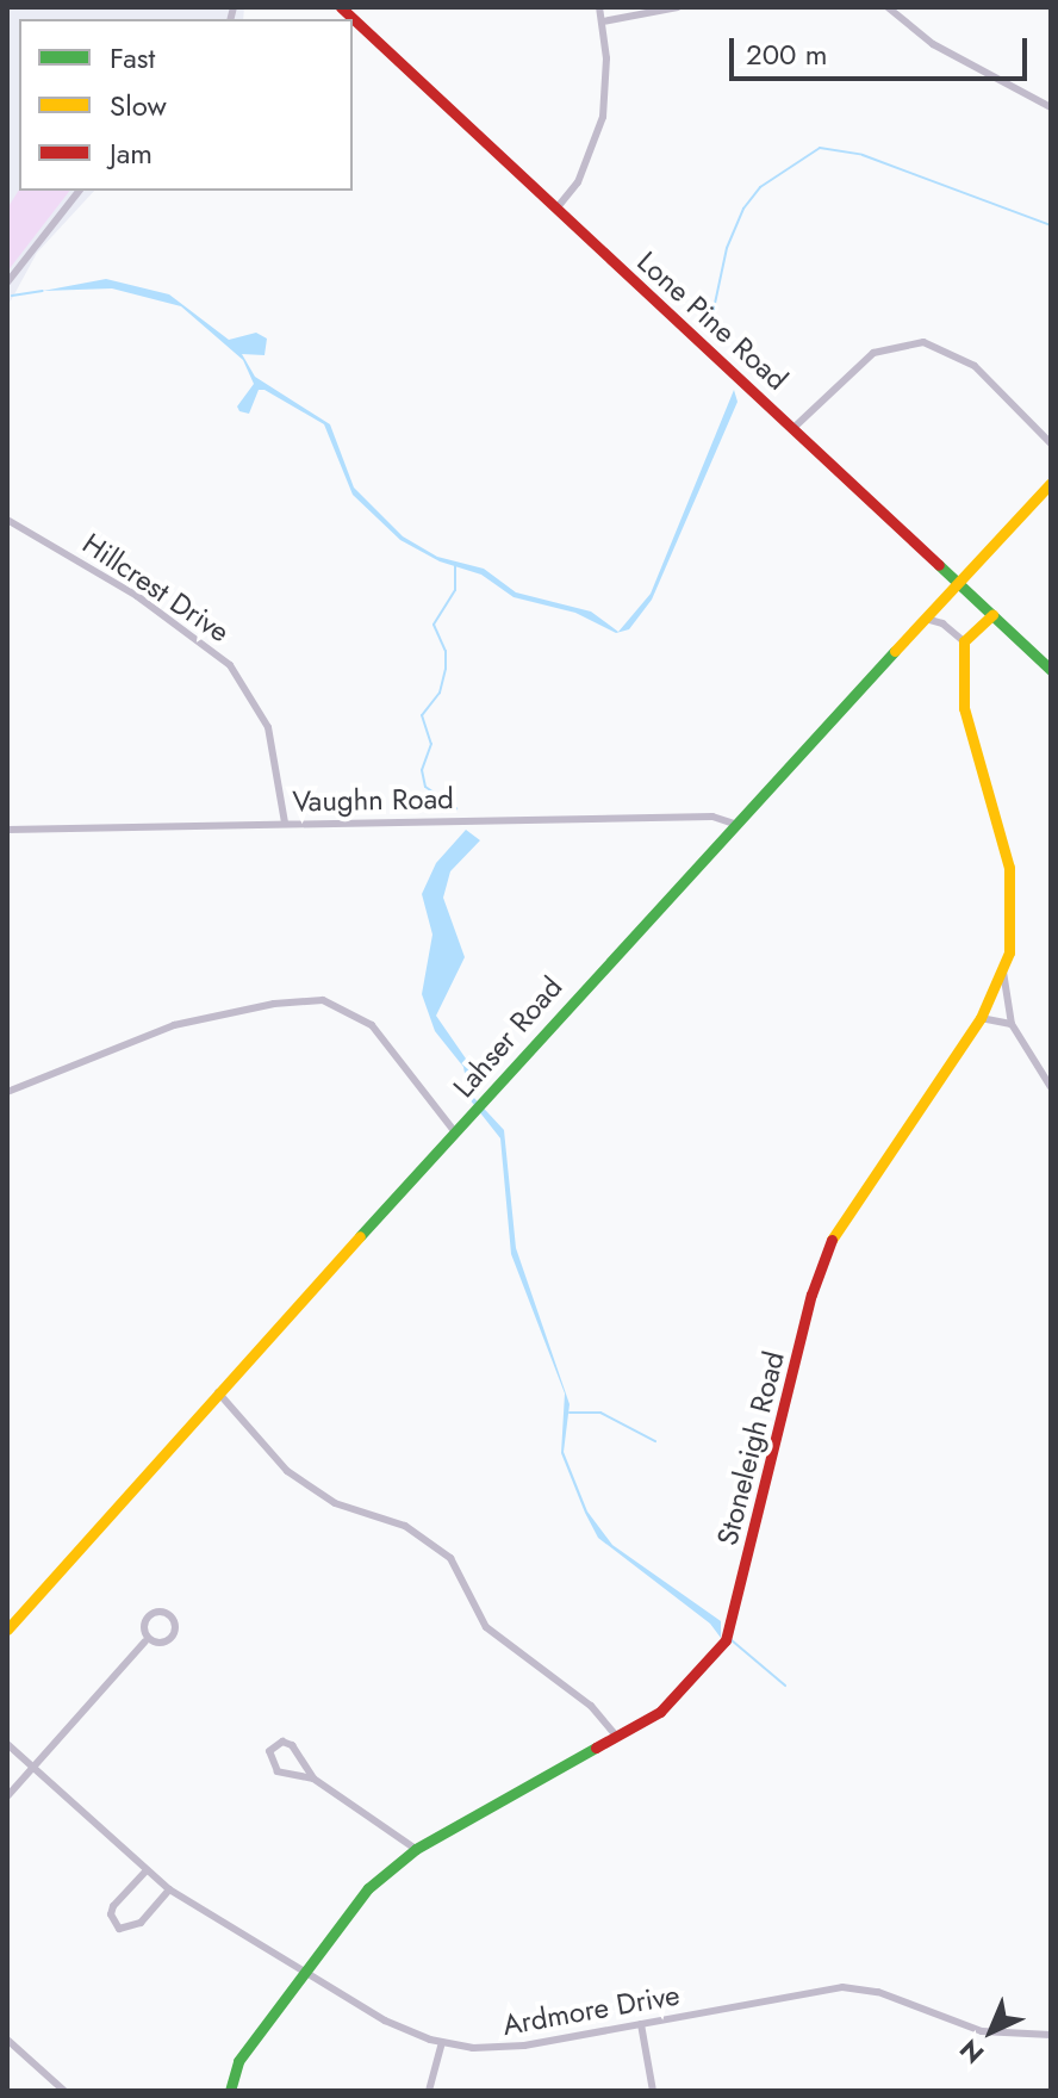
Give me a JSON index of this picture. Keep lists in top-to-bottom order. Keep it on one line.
{"streets":{"street":["Lone Pine Road","Hillcrest Drive","Vaughn Road","Lahser Road","Stoneleigh Road","Ardmore Drive"]},"crossings":[["Lone Pine Road","Lahser Road"],["Hillcrest Drive","Vaughn Road"],["Vaughn Road","Lahser Road"],["Stoneleigh Road","Ardmore Drive"]],"legend":["Fast","Slow","Jam"],"scale_bar":"200 m","north":"bottom left"}
